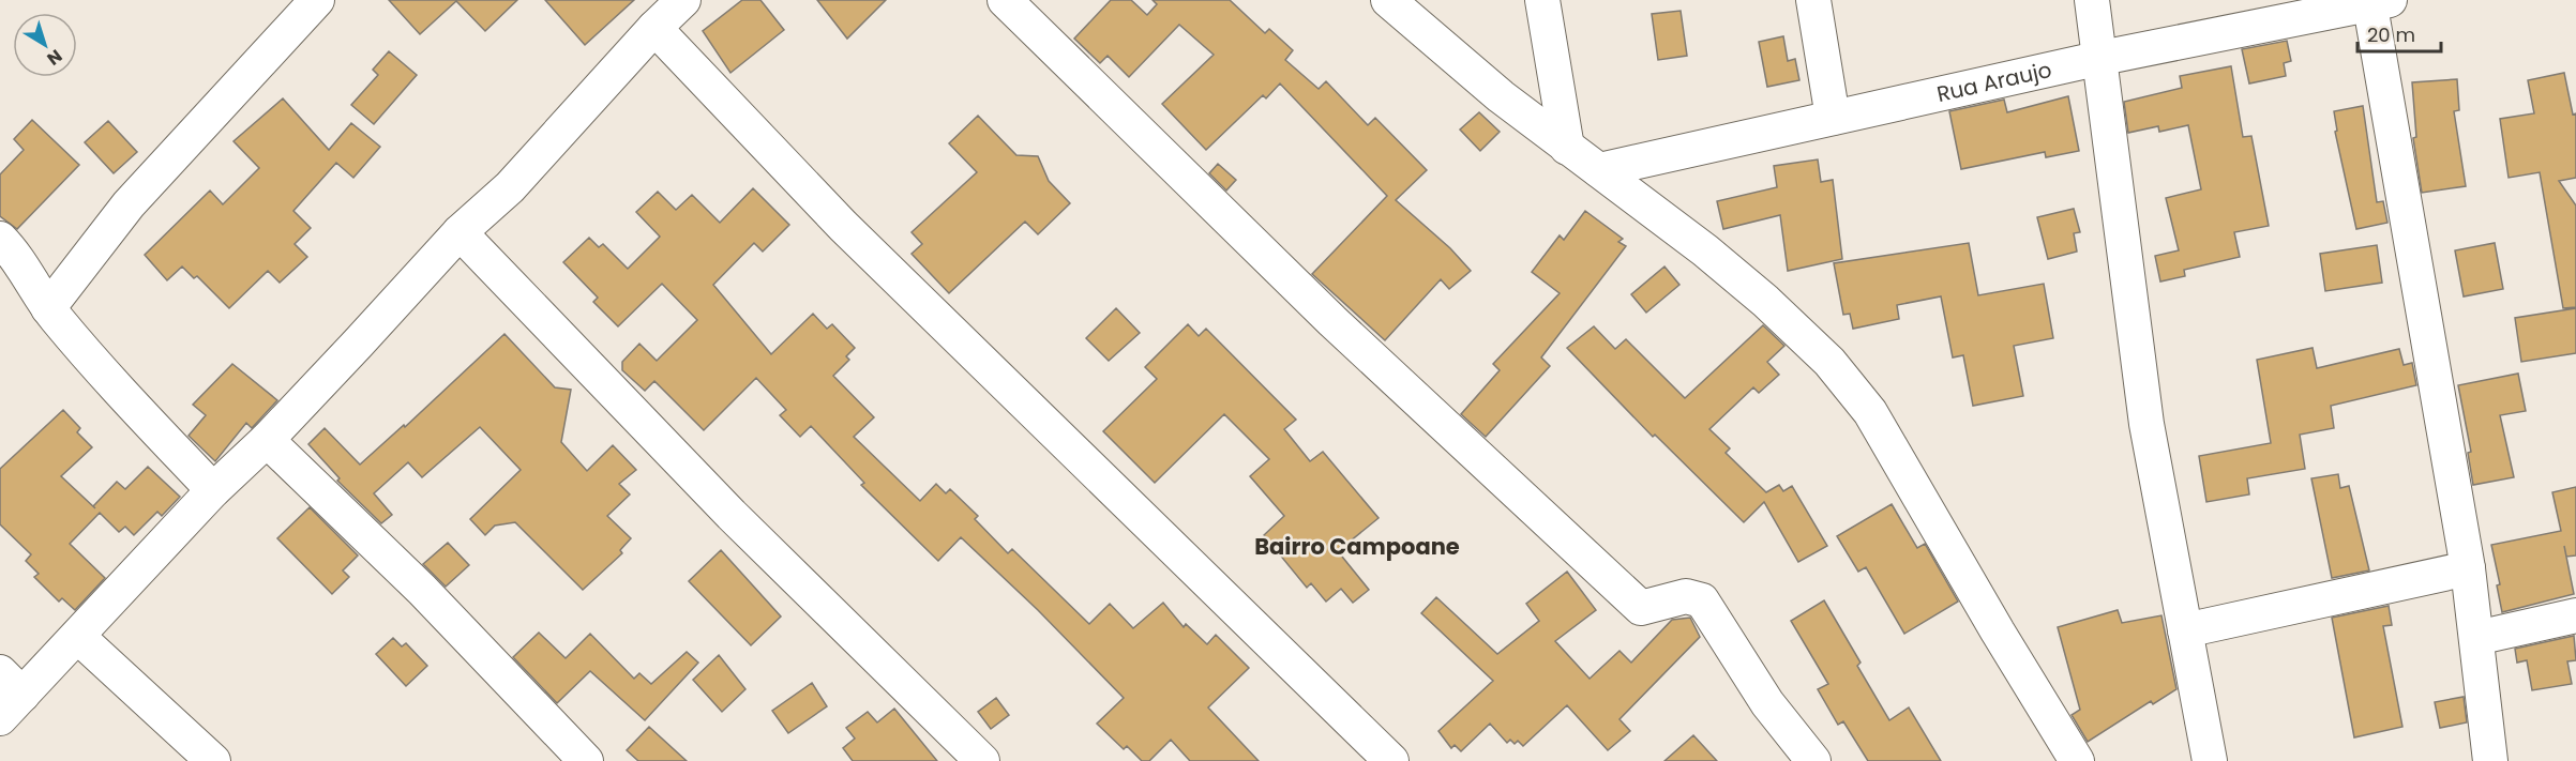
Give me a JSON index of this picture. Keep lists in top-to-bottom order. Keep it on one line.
{"streets":{"street":["Rua Araujo"]},"districts":["Bairro Campoane"],"scale_bar":"20 m","north":"bottom right"}
